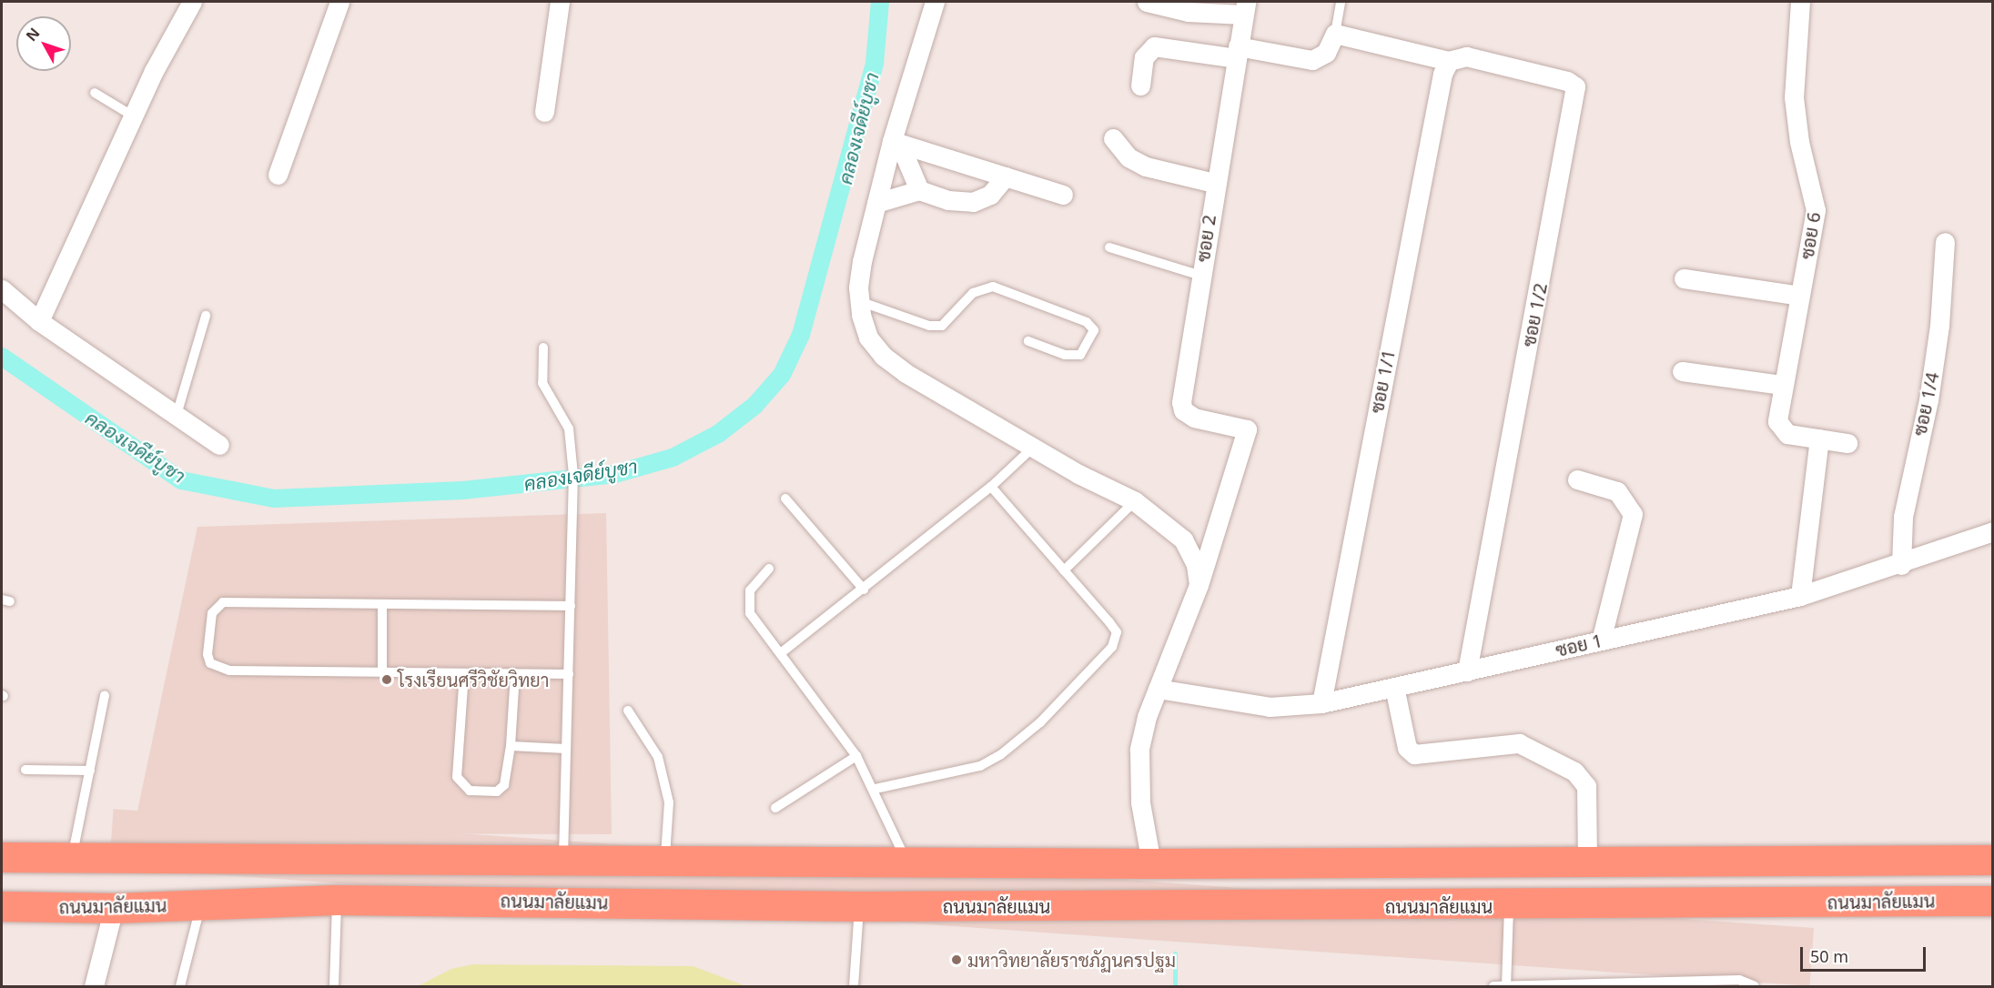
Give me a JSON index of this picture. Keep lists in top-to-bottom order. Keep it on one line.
{"streets":{"highway":["ถนนมาลัยแมน"],"street":["ซอย 6","ซอย 2","ซอย 1/2","ซอย 1/1","ซอย 1/4","ซอย 1"]},"crossings":[["ซอย 1/2","ซอย 1/1"],["ซอย 1/2","ซอย 1"],["ซอย 1/1","ซอย 1"],["ซอย 1/4","ซอย 1"]],"water":["คลองเจดีย์บูชา"],"places":["โรงเรียนศรีวิชัยวิทยา","มหาวิทยาลัยราชภัฏนครปฐม"],"scale_bar":"50 m","north":"top left"}
